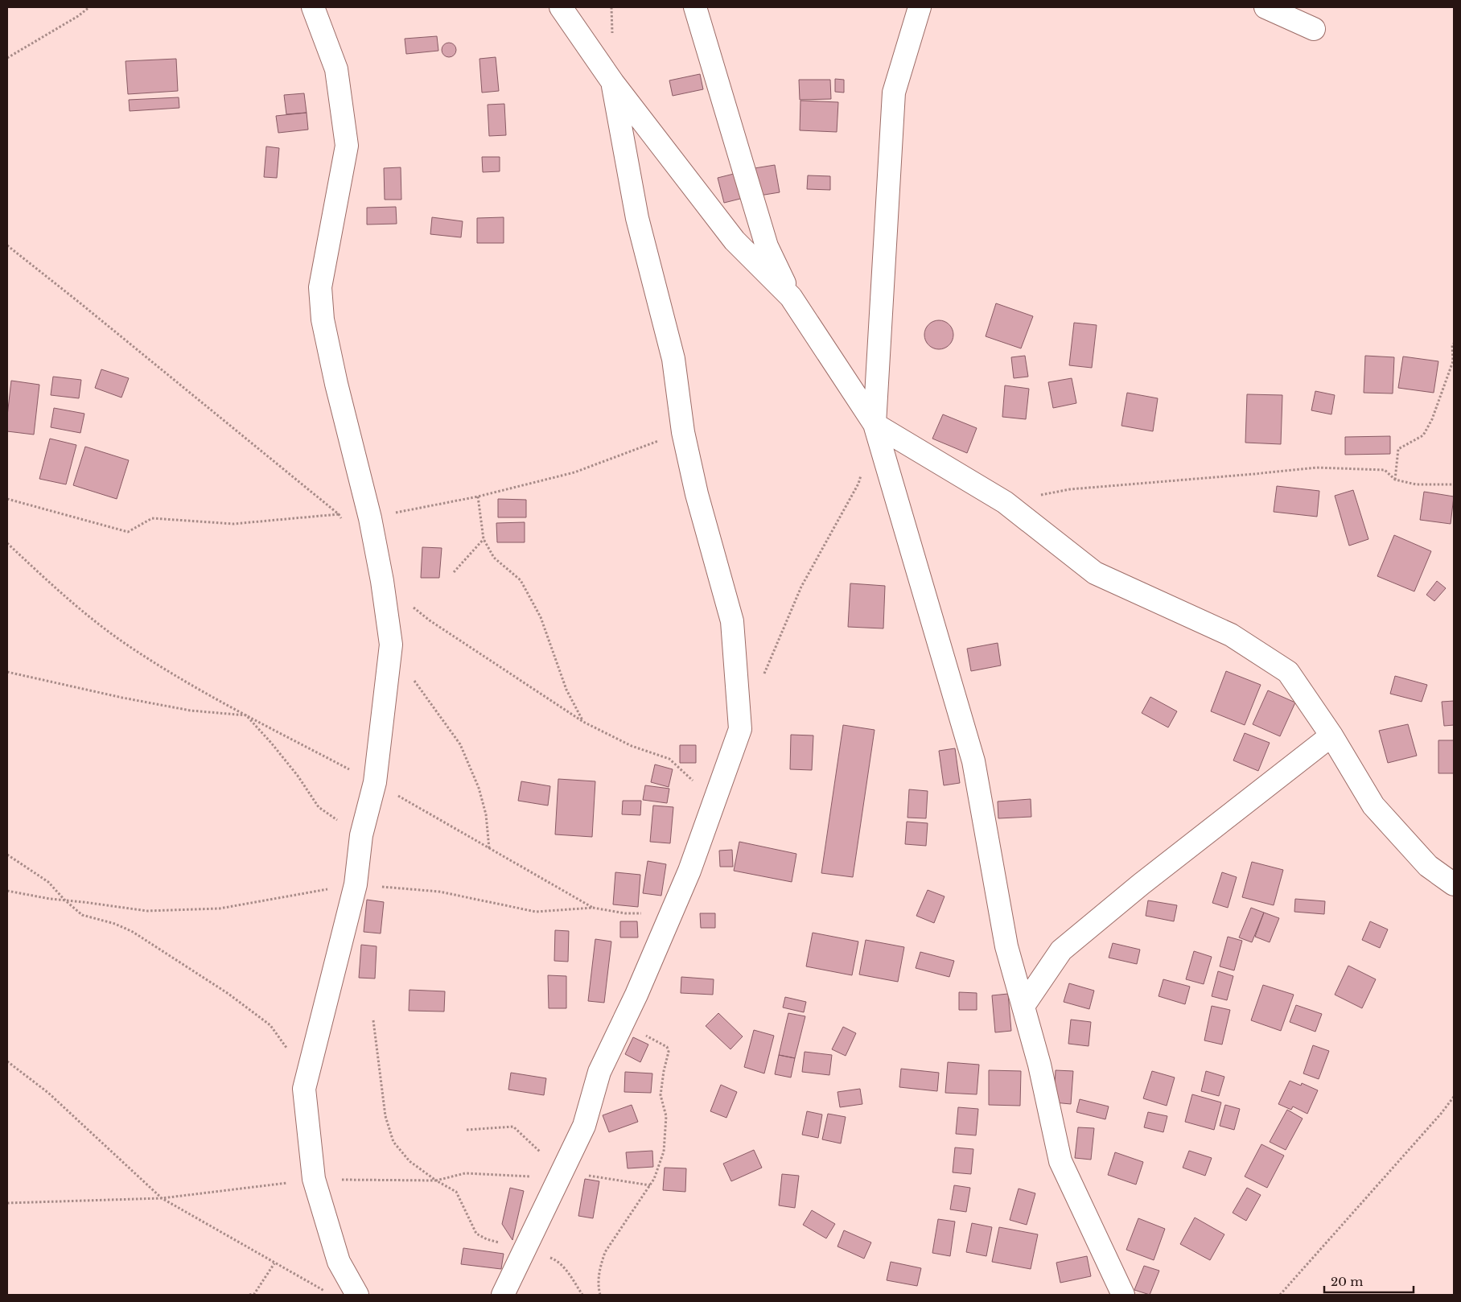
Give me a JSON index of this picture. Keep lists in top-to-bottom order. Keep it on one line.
{"scale_bar":"20 m"}
